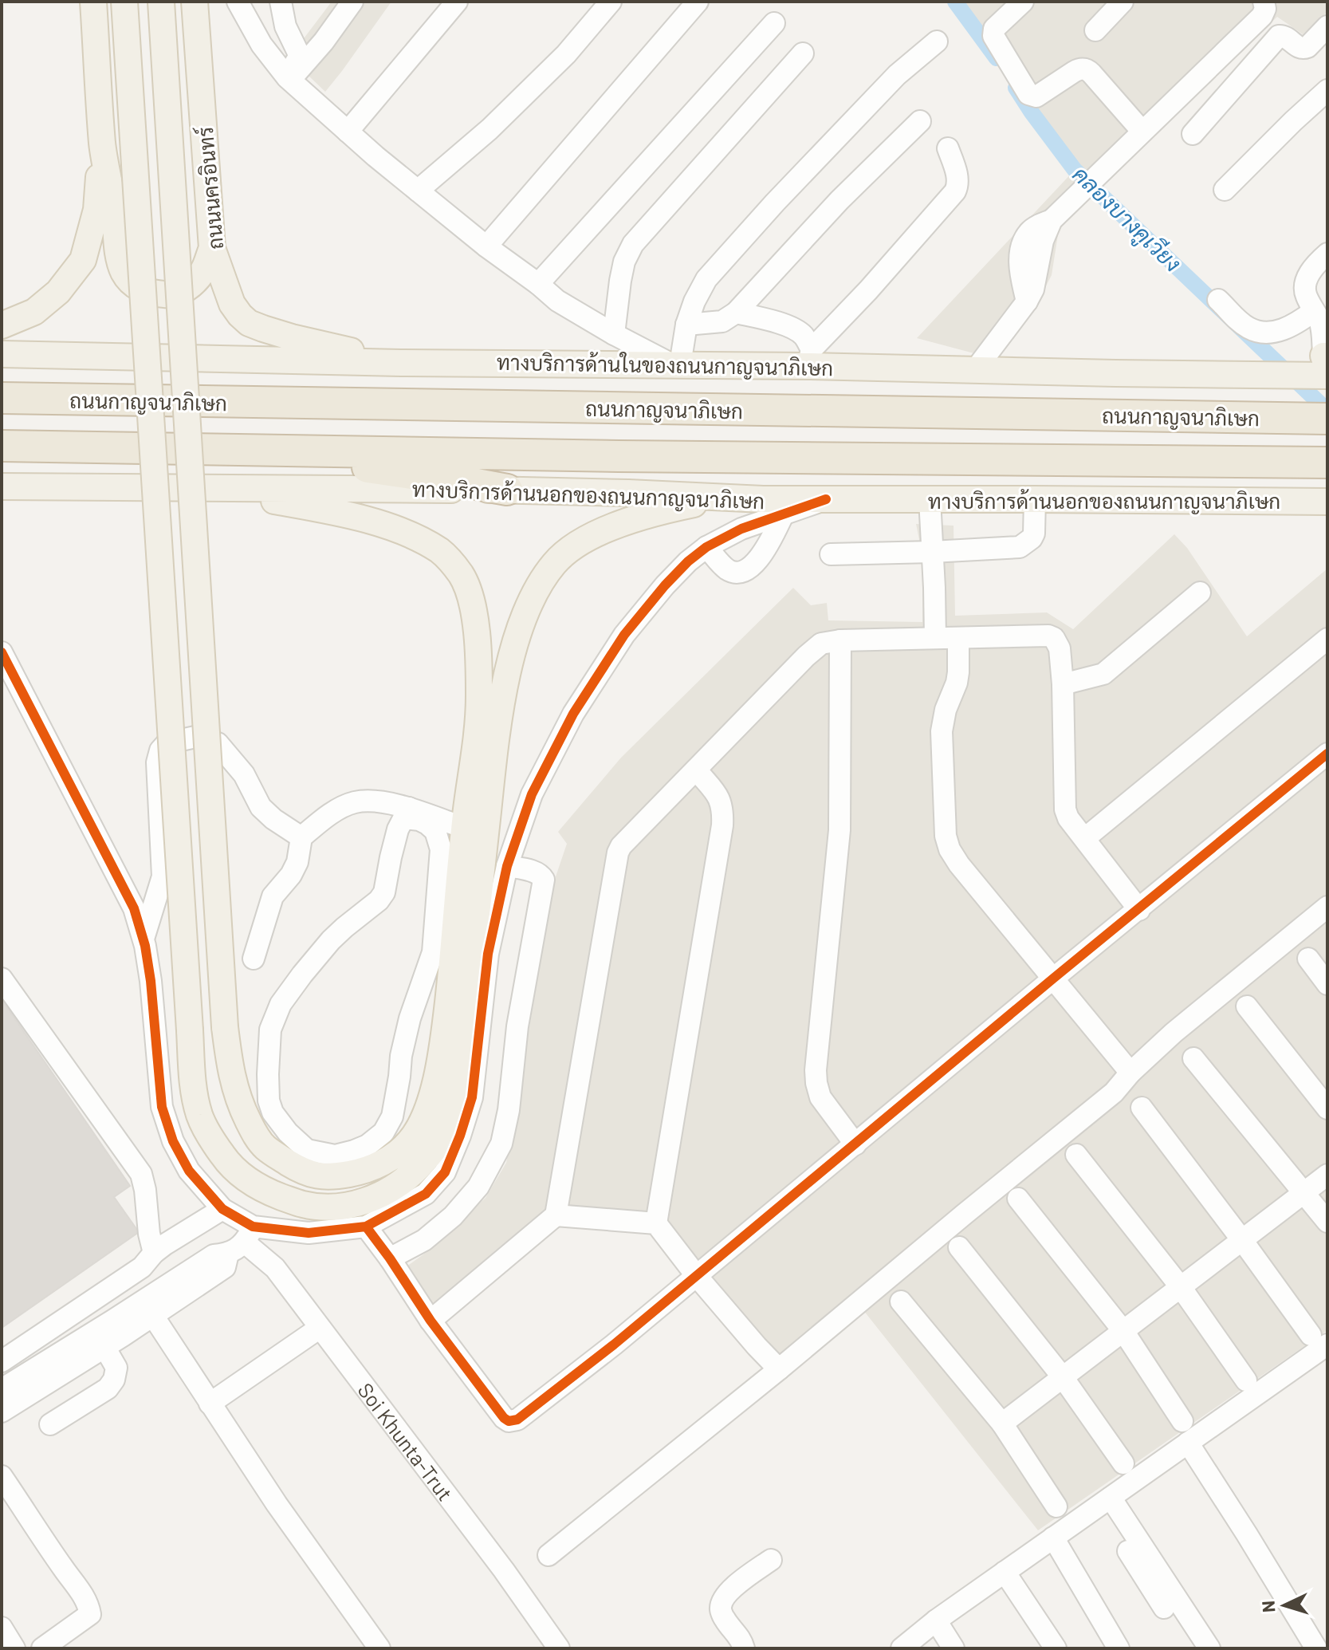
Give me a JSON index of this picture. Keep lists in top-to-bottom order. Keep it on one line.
{"streets":{"highway":["ถนนกาญจนาภิเษก"],"main road":["ถนนนครอินทร์","ทางบริการด้านในของถนนกาญจนาภิเษก","ทางบริการด้านนอกของถนนกาญจนาภิเษก"],"street":["Soi Khunta-Trut"]},"crossings":[["ถนนนครอินทร์","ทางบริการด้านในของถนนกาญจนาภิเษก"]],"water":["คลองบางคูเวียง"],"north":"left"}
